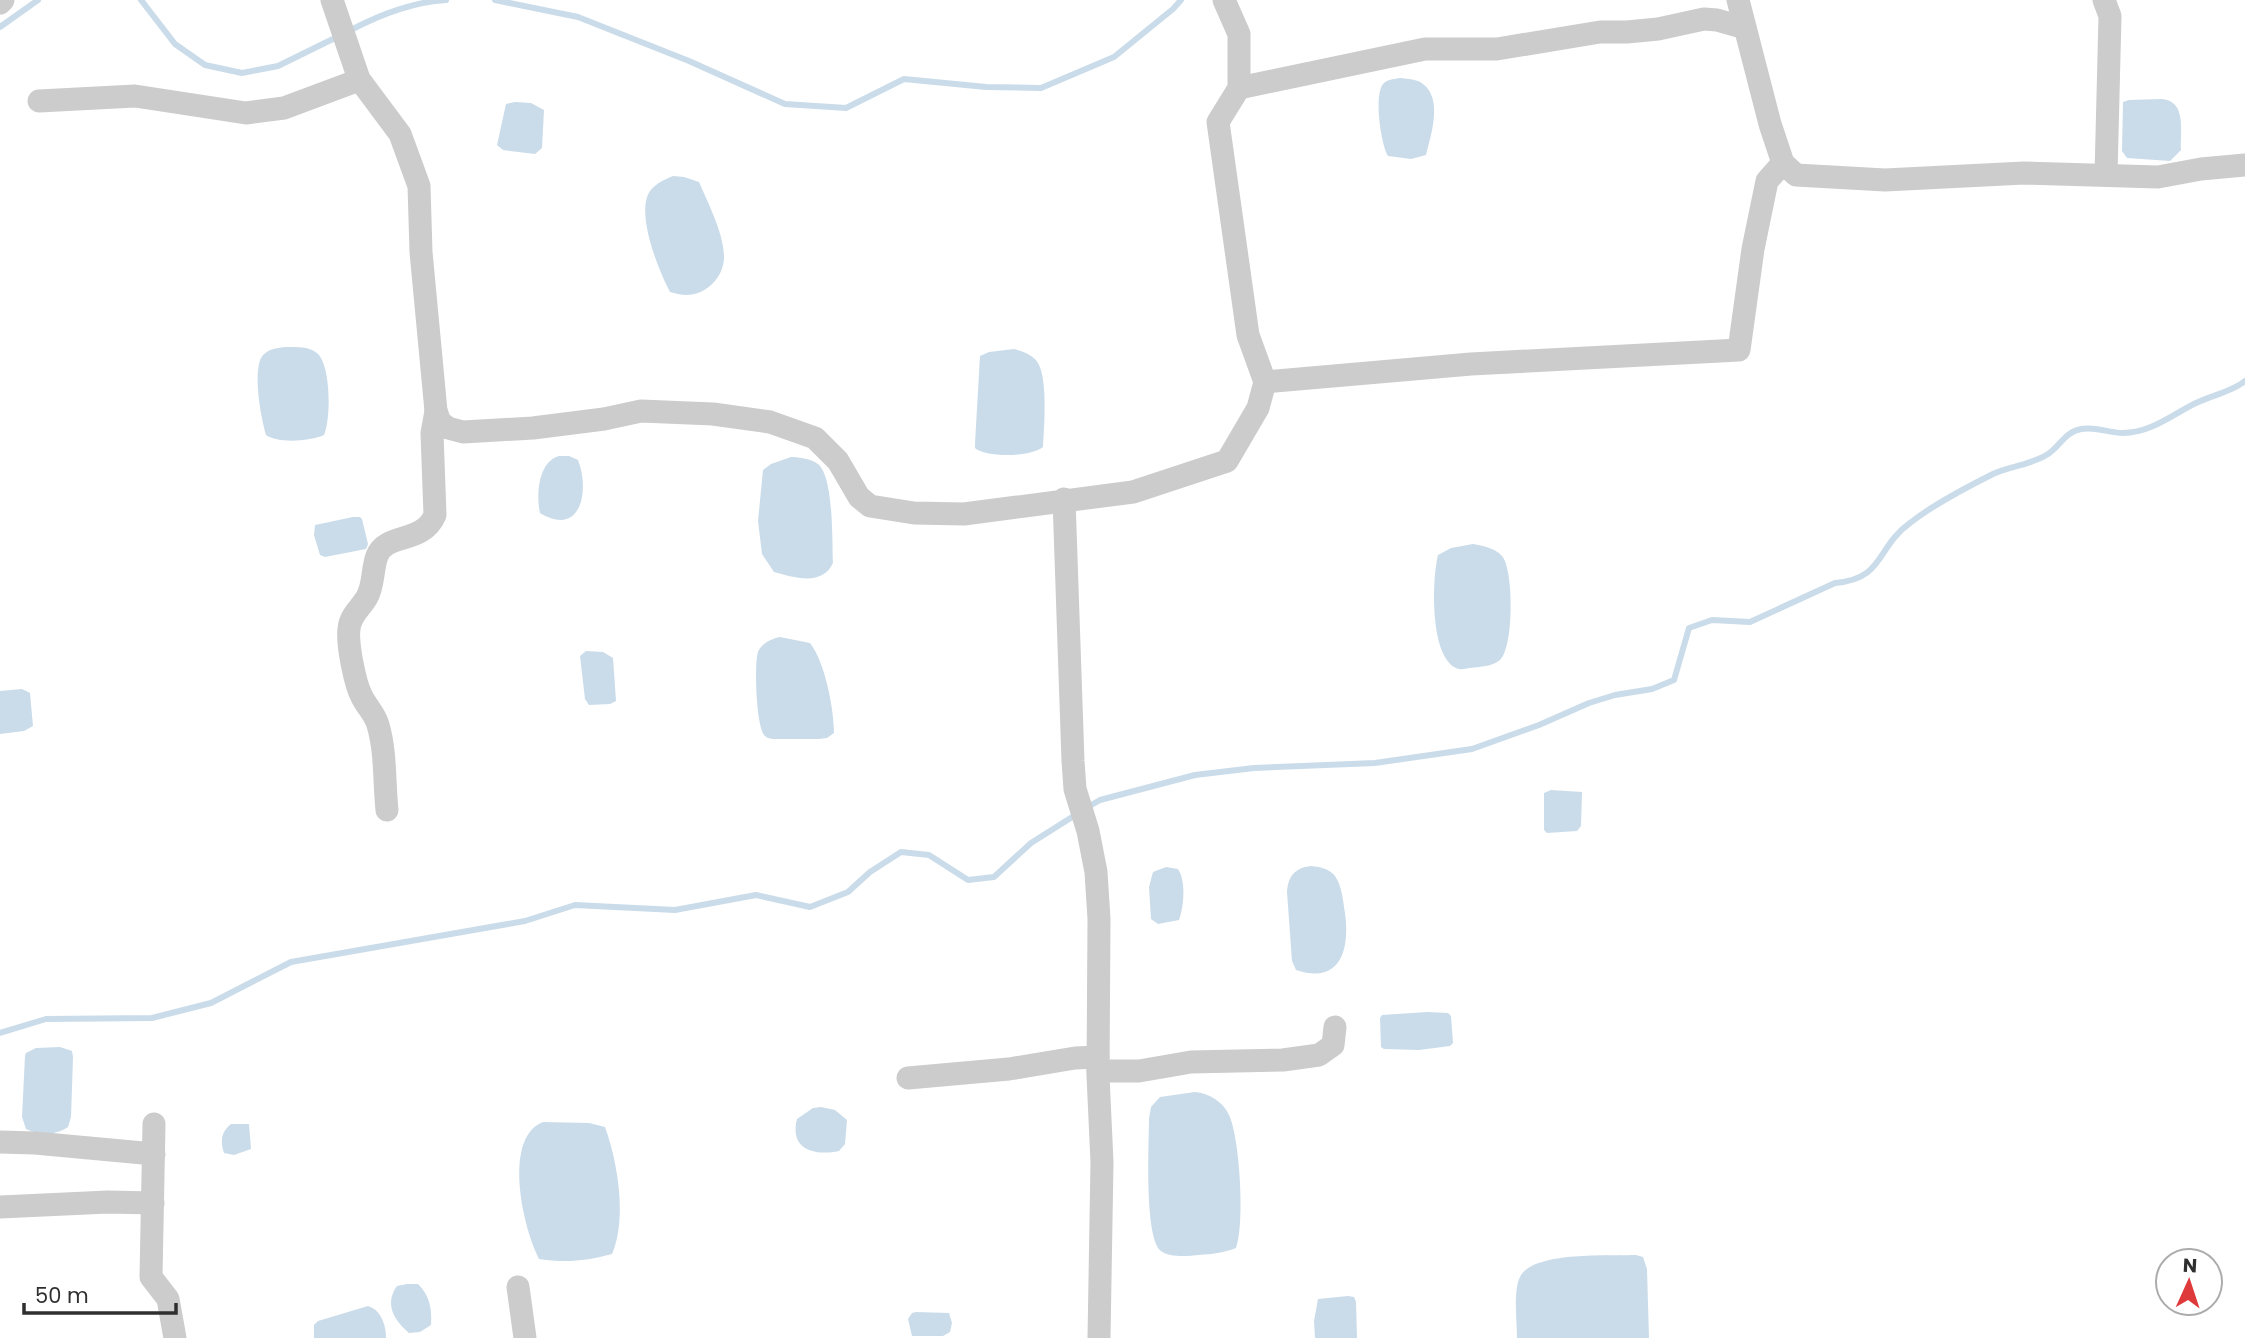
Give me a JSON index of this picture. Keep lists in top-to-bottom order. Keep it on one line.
{"scale_bar":"50 m","north":"top"}
